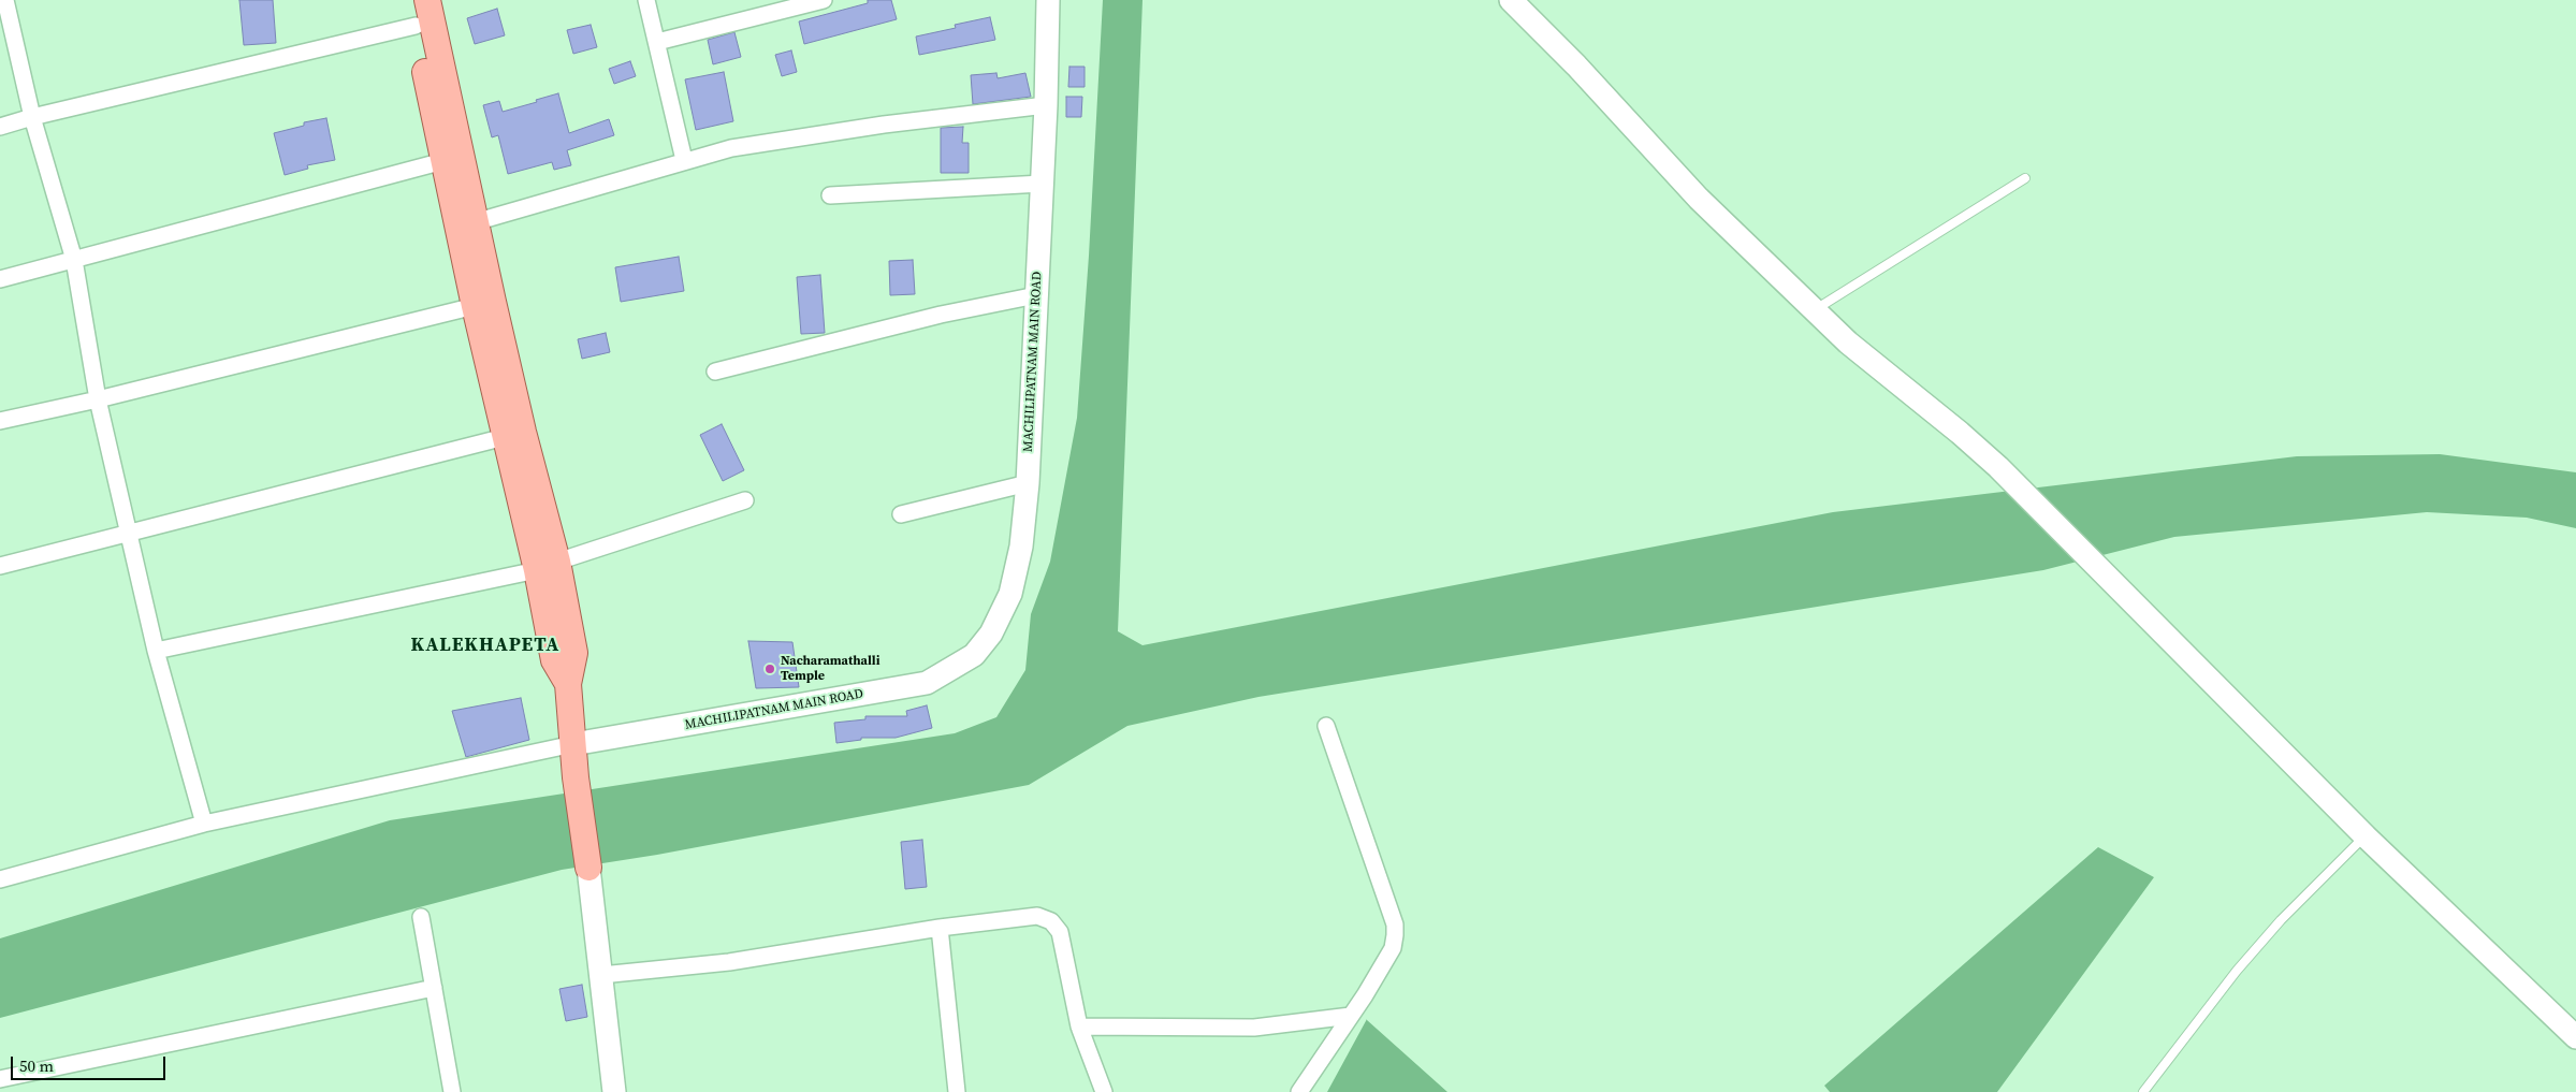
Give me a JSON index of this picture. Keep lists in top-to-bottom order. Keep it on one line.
{"streets":{"main road":["MACHILIPATNAM MAIN ROAD"]},"districts":["KALEKHAPETA"],"places":["Nacharamathalli Temple"],"scale_bar":"50 m"}
